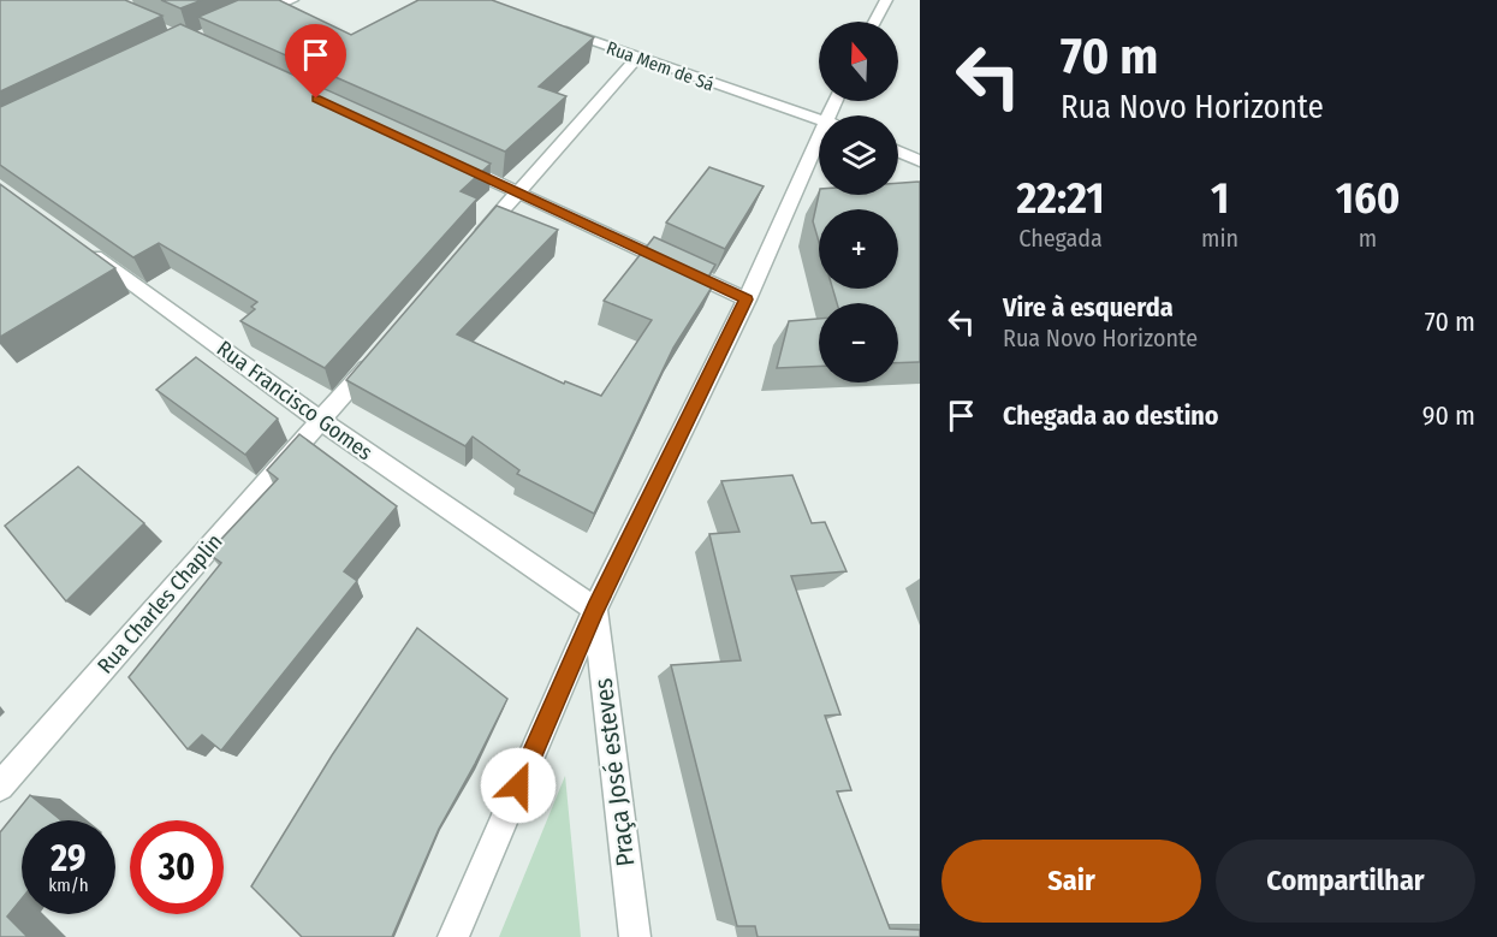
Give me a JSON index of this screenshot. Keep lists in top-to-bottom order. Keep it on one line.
{"streets":{"street":["Rua Mem de Sá","Rua Francisco Gomes","Rua Charles Chaplin","Praça José esteves"]},"crossings":[["Rua Francisco Gomes","Rua Charles Chaplin"],["Rua Francisco Gomes","Praça José esteves"]],"north":"top","page":{"turn":["70 m","Rua Novo Horizonte"],"map_buttons":["+","−"],"eta":["22:21","Chegada","1","min","160","m"],"list":[{"name":"Vire à esquerda","note":"Rua Novo Horizonte","value":"70 m"},{"name":"Chegada ao destino","value":"90 m"}],"speed":"29 km/h","limit":"30","buttons":["Sair","Compartilhar"]}}
